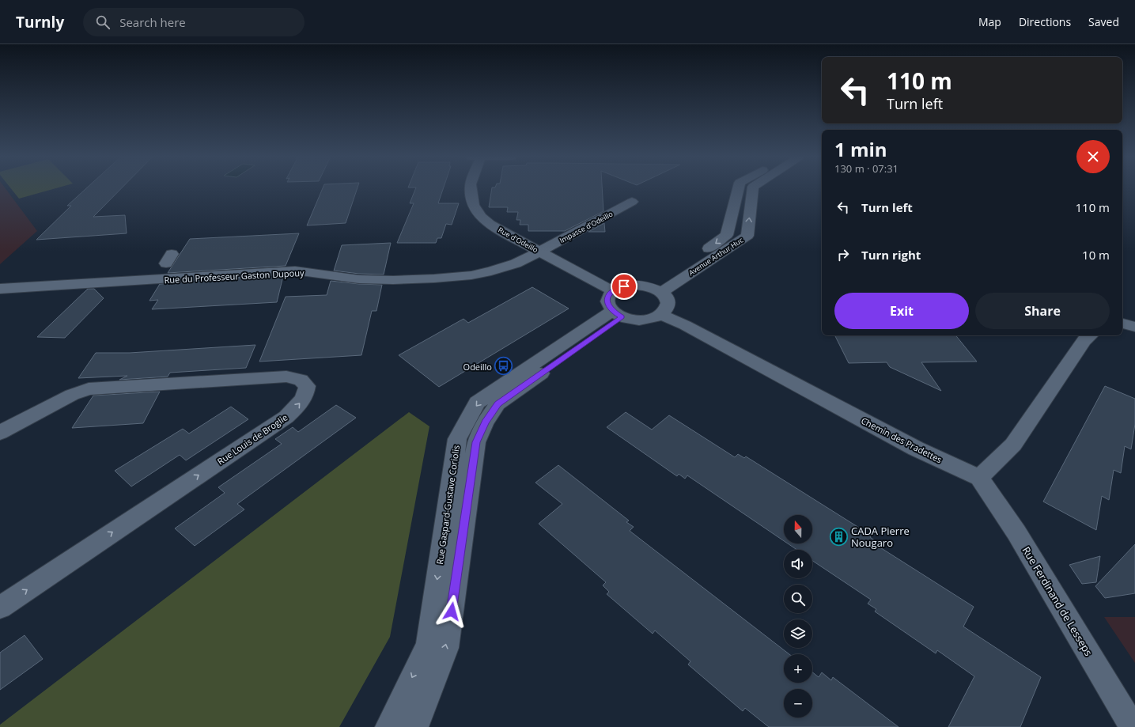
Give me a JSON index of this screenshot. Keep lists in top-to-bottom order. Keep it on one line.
{"streets":{"street":["Impasse d'Odeillo","Rue d'Odeillo","Avenue Arthur Huc","Rue du Professeur Gaston Dupouy","Rue Louis de Broglie","Chemin des Pradettes","Rue Gaspard-Gustave Coriolis","Rue Ferdinand de Lesseps"]},"crossings":[["Impasse d'Odeillo","Rue d'Odeillo"],["Impasse d'Odeillo","Rue du Professeur Gaston Dupouy"],["Rue d'Odeillo","Avenue Arthur Huc"],["Rue d'Odeillo","Rue du Professeur Gaston Dupouy"],["Rue d'Odeillo","Chemin des Pradettes"],["Rue d'Odeillo","Rue Gaspard-Gustave Coriolis"],["Avenue Arthur Huc","Chemin des Pradettes"],["Avenue Arthur Huc","Rue Gaspard-Gustave Coriolis"],["Chemin des Pradettes","Rue Gaspard-Gustave Coriolis"],["Chemin des Pradettes","Rue Ferdinand de Lesseps"]],"places":{"bus stop":["Odeillo"],"building":["CADA Pierre Nougaro"]},"north":"top","page":{"header":"Turnly","search":"Search here","nav":["Map","Directions","Saved"],"turn":["110 m","Turn left"],"heading":["1 min","130 m · 07:31"],"list":[{"name":"Turn left","value":"110 m"},{"name":"Turn right","value":"10 m"}],"buttons":["Exit","Share"],"map_buttons":["+","−"]}}
